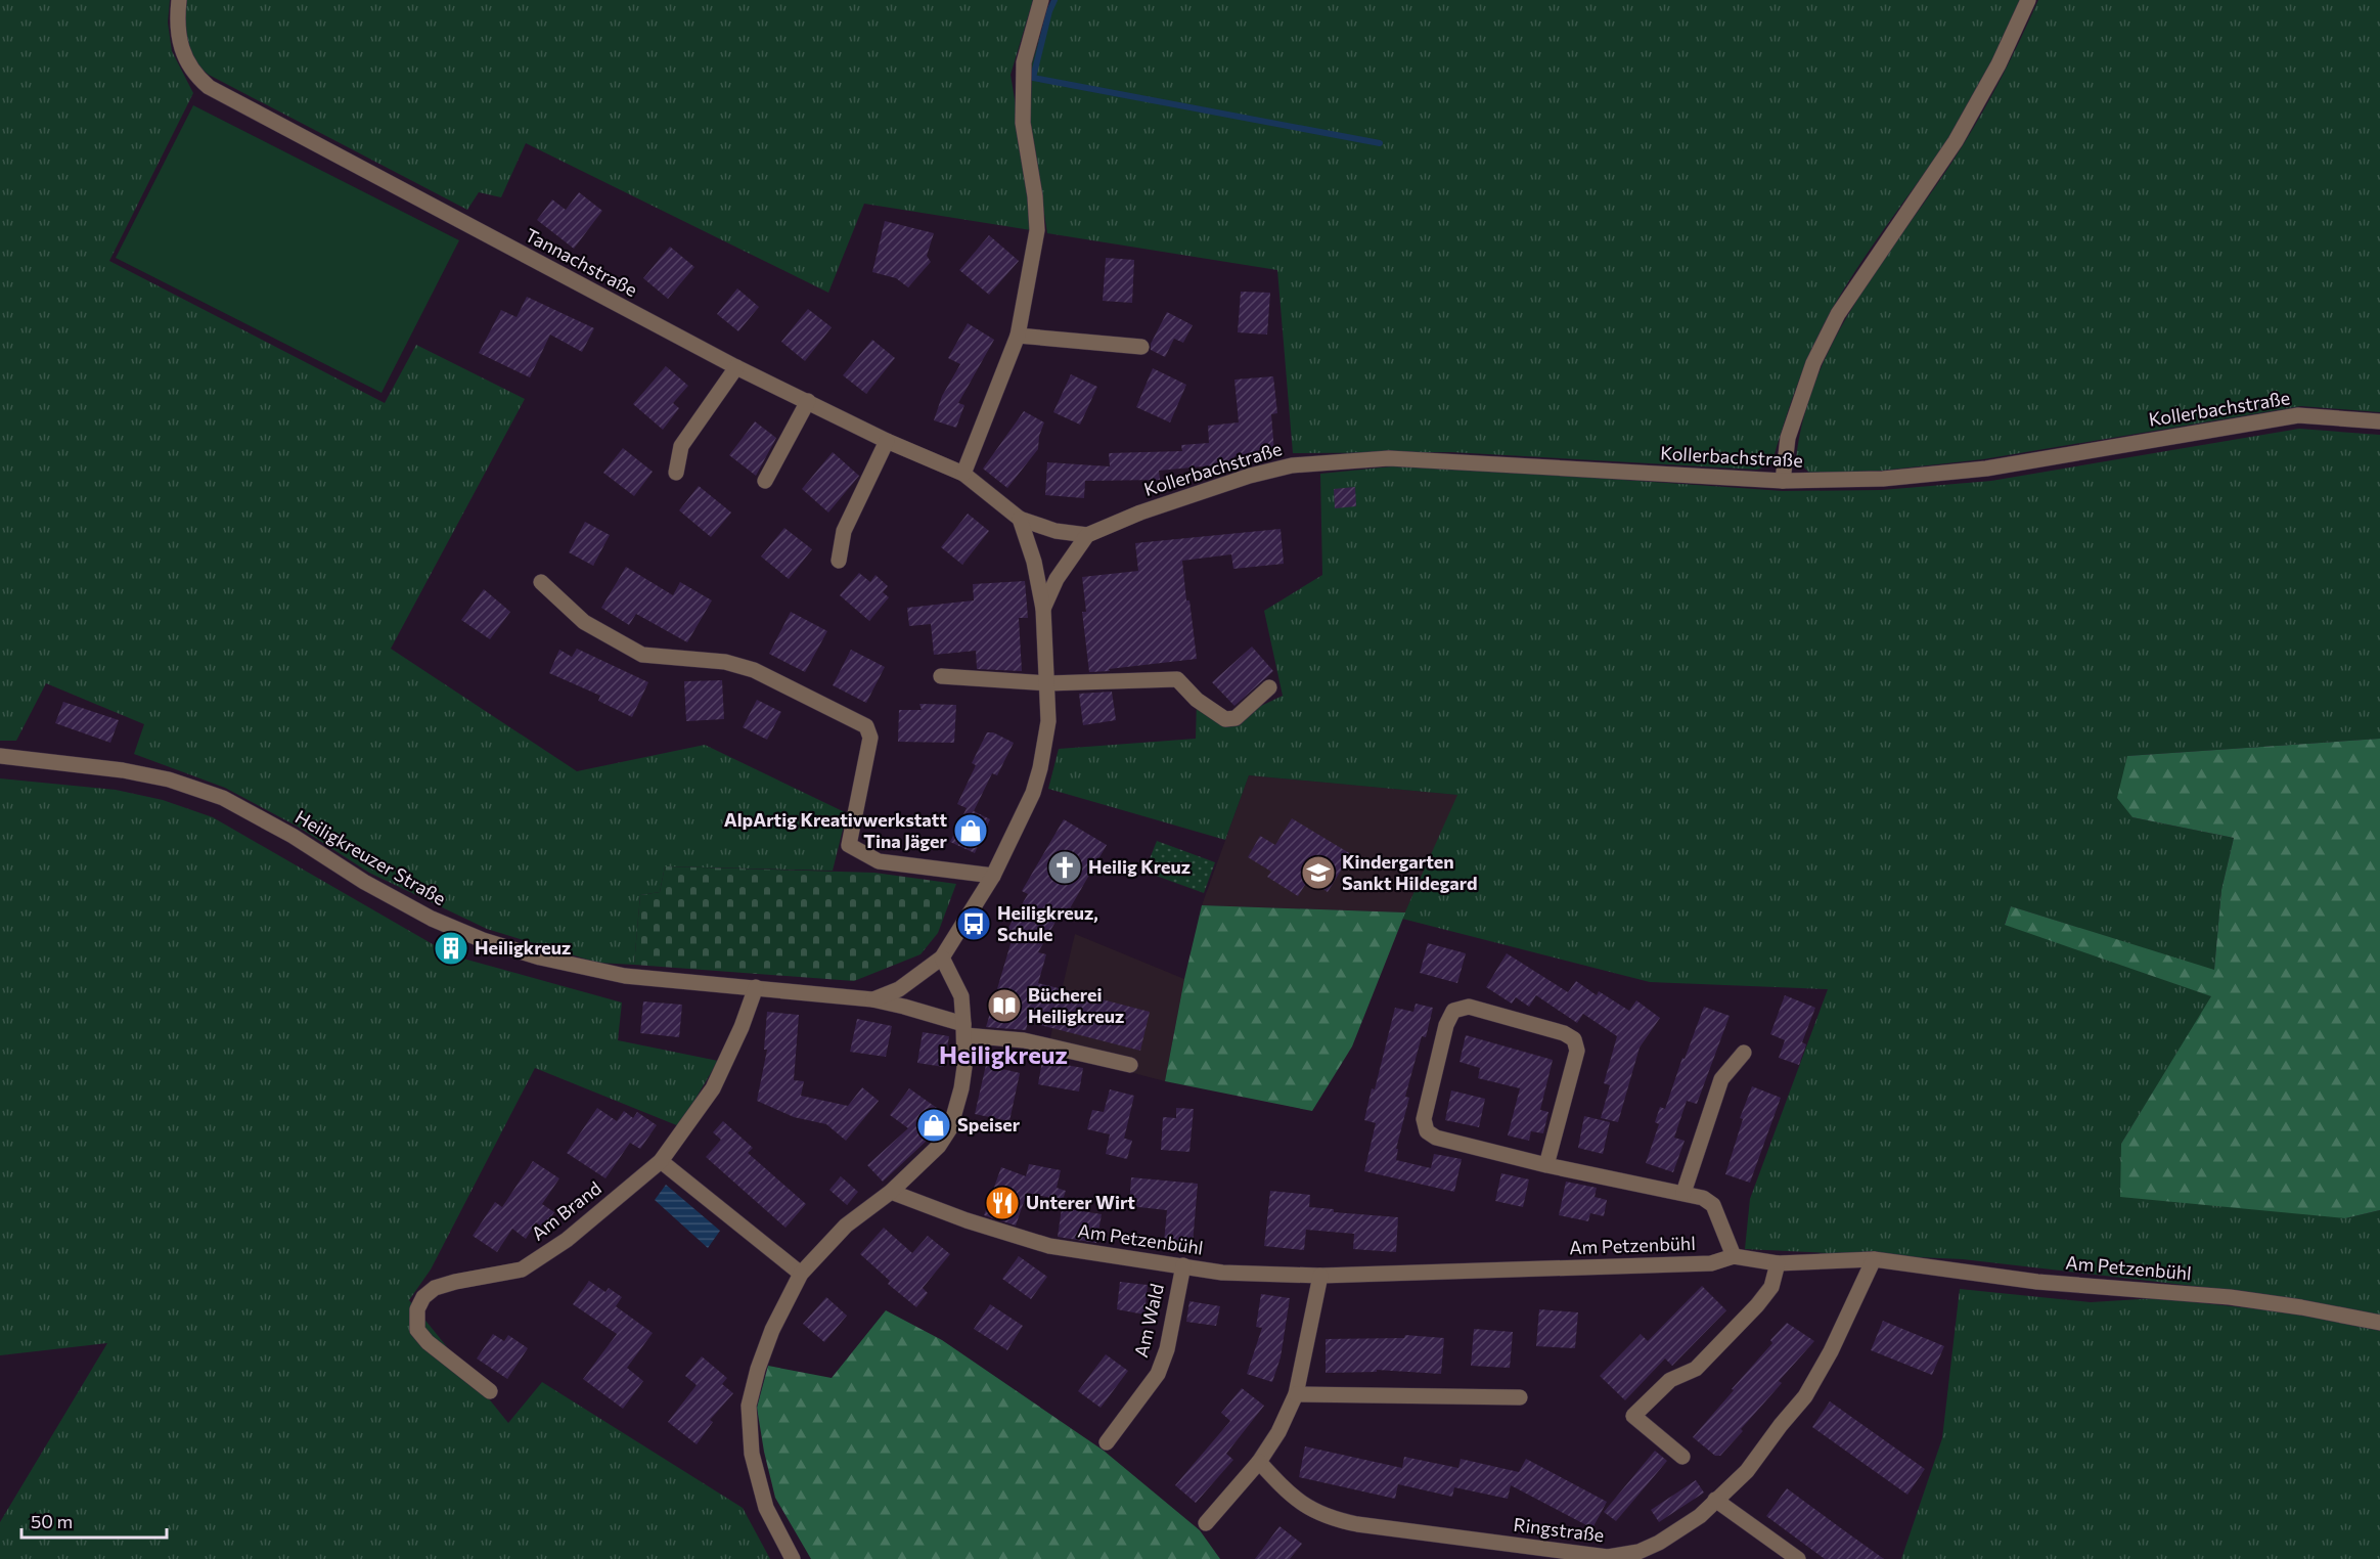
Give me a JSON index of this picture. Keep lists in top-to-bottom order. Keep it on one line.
{"streets":{"street":["Tannachstraße","Kollerbachstraße","Heiligkreuzer Straße","Am Brand","Am Petzenbühl","Am Wald","Ringstraße"]},"crossings":[["Tannachstraße","Kollerbachstraße"],["Tannachstraße","Heiligkreuzer Straße"],["Kollerbachstraße","Heiligkreuzer Straße"],["Heiligkreuzer Straße","Am Brand"],["Am Petzenbühl","Am Wald"],["Am Petzenbühl","Ringstraße"]],"districts":["Heiligkreuz"],"places":{"shop":["AlpArtig Kreativwerkstatt Tina Jäger","Speiser"],"church":["Heilig Kreuz"],"school or university":["Kindergarten Sankt Hildegard"],"bus stop":["Heiligkreuz, Schule"],"building":["Heiligkreuz"],"library":["Bücherei Heiligkreuz"],"restaurant":["Unterer Wirt"]},"scale_bar":"50 m"}
